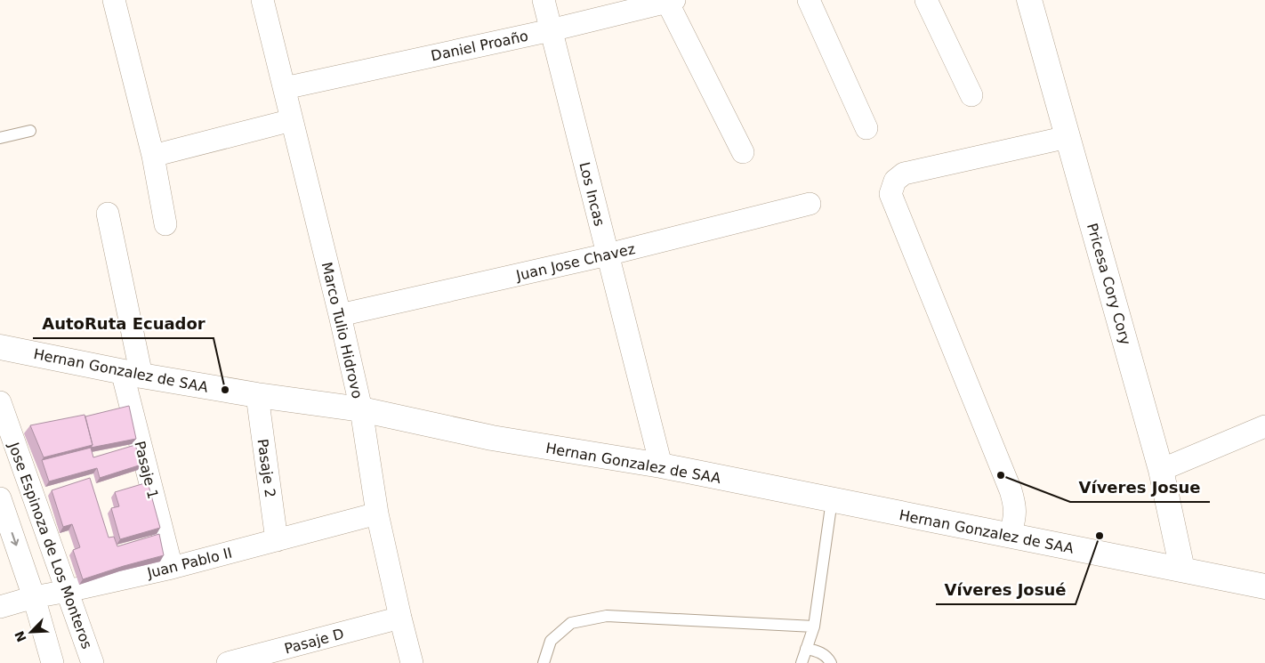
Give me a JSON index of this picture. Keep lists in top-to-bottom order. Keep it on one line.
{"streets":{"street":["Daniel Proaño","Los Incas","Juan Jose Chavez","Pricesa Cory Cory","Marco Tulio Hidrovo","Hernan Gonzalez de SAA","Pasaje 2","Pasaje 1","Jose Espinoza de Los Monteros","Juan Pablo II","Pasaje D"]},"crossings":[["Daniel Proaño","Los Incas"],["Daniel Proaño","Marco Tulio Hidrovo"],["Los Incas","Juan Jose Chavez"],["Los Incas","Hernan Gonzalez de SAA"],["Juan Jose Chavez","Marco Tulio Hidrovo"],["Pricesa Cory Cory","Hernan Gonzalez de SAA"],["Marco Tulio Hidrovo","Hernan Gonzalez de SAA"],["Marco Tulio Hidrovo","Juan Pablo II"],["Marco Tulio Hidrovo","Pasaje D"],["Hernan Gonzalez de SAA","Pasaje 2"],["Hernan Gonzalez de SAA","Pasaje 1"],["Pasaje 2","Juan Pablo II"],["Pasaje 1","Juan Pablo II"],["Jose Espinoza de Los Monteros","Juan Pablo II"]],"places":["AutoRuta Ecuador","Víveres Josue","Víveres Josué"],"north":"bottom left"}
